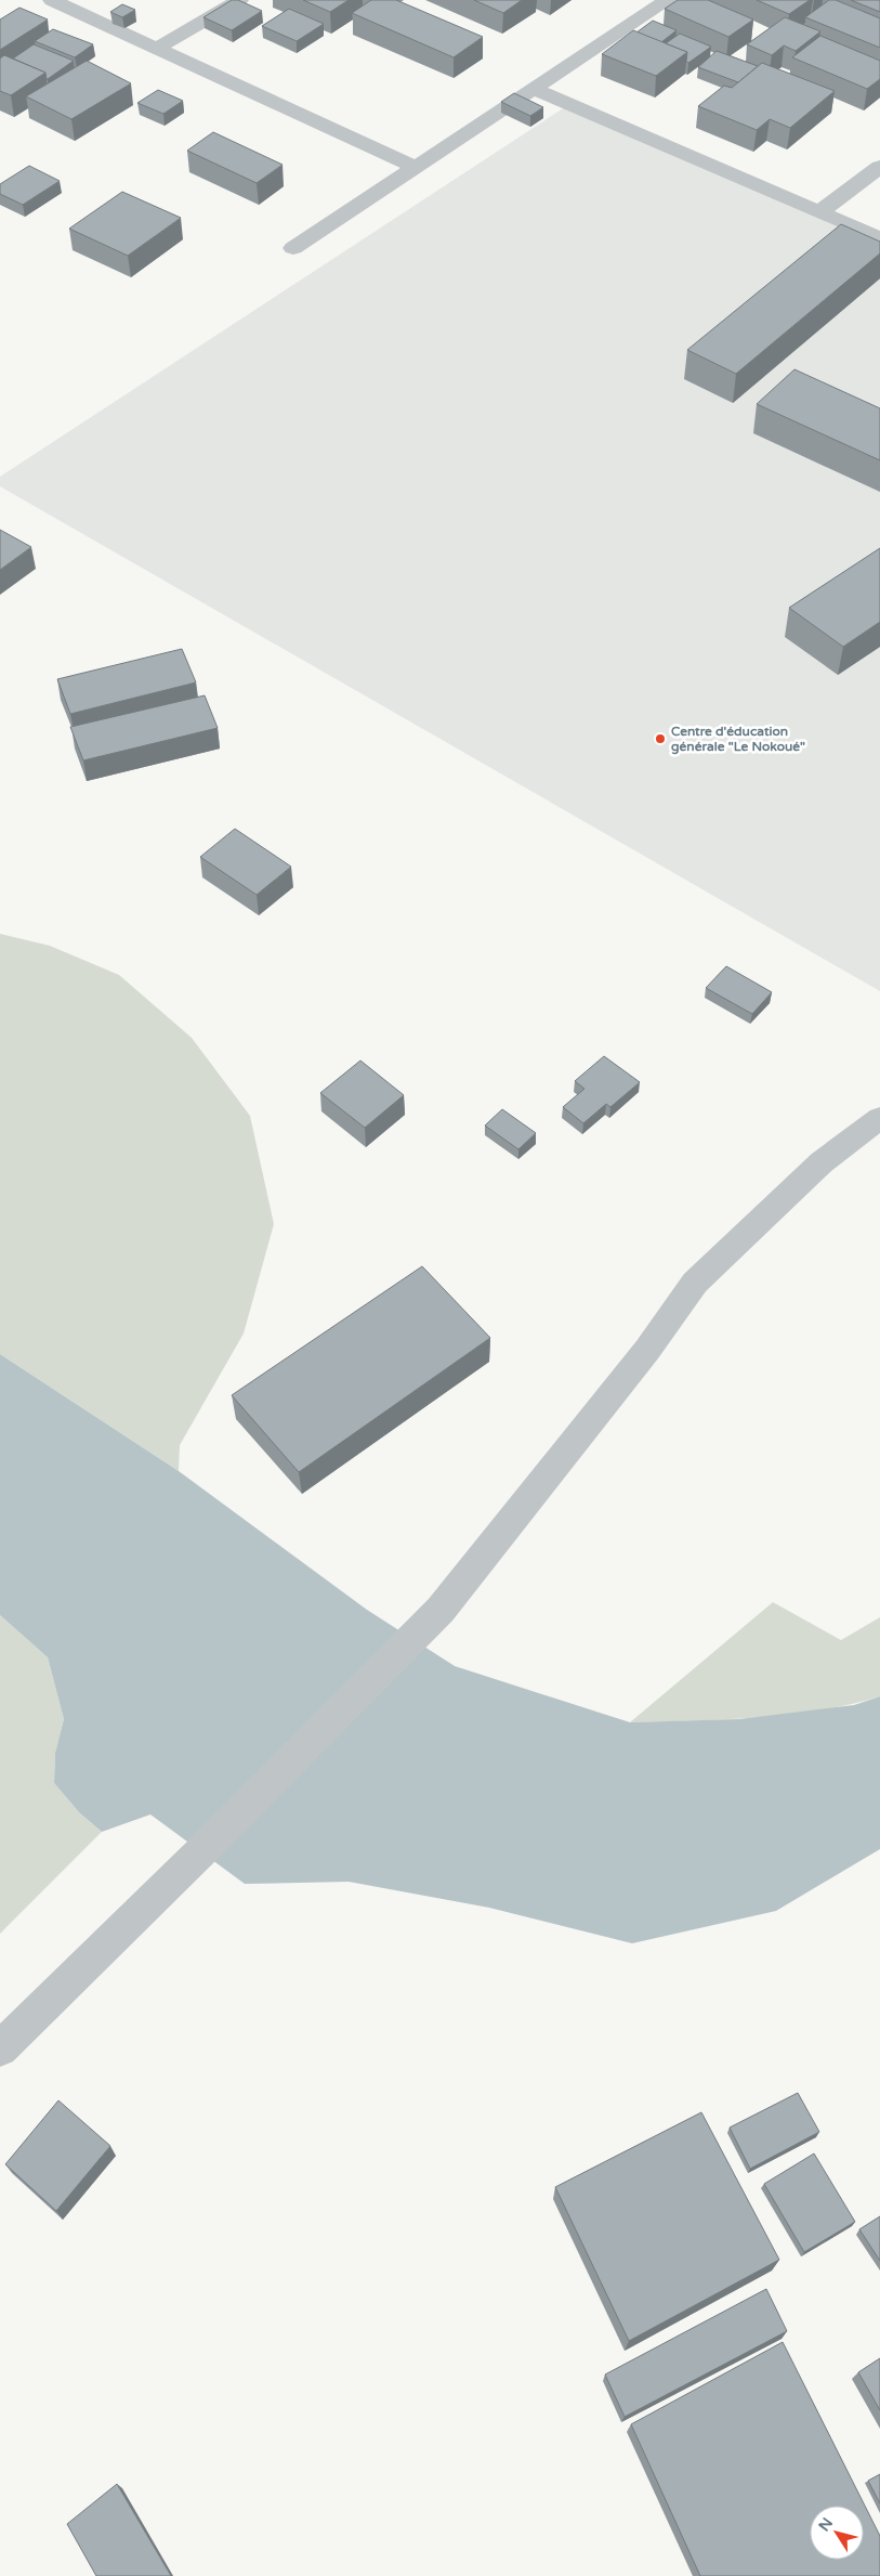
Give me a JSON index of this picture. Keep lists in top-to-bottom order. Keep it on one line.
{"places":["Centre d'éducation générale \"Le Nokoué\""],"north":"top left"}
